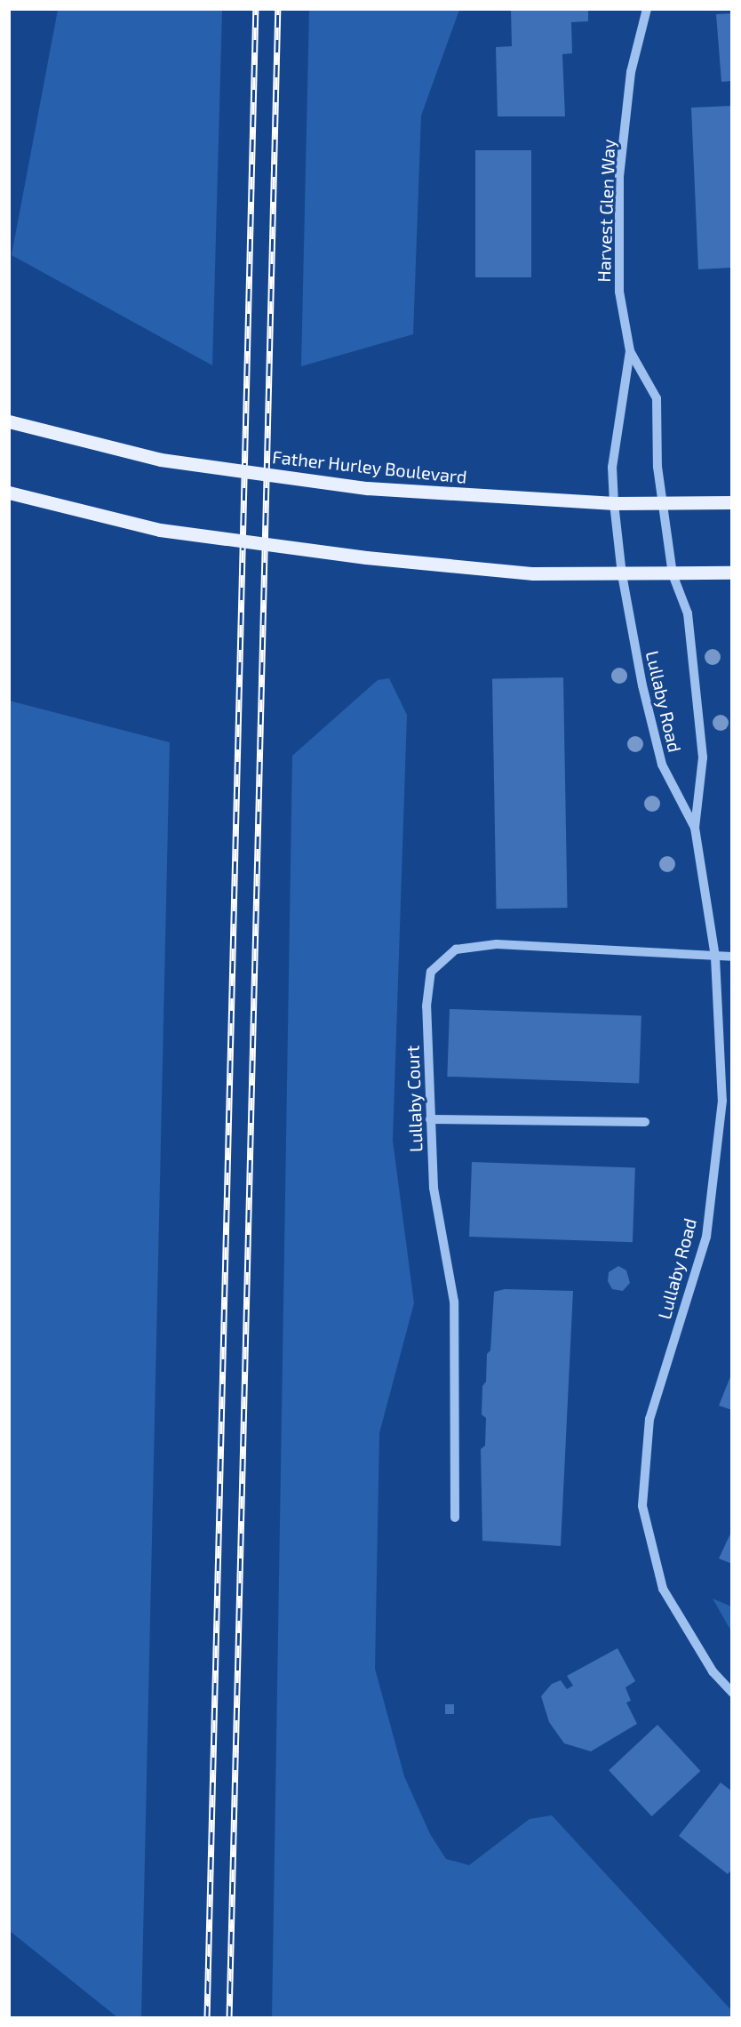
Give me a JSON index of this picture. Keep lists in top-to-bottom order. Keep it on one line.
{"streets":{"main road":["Father Hurley Boulevard"],"street":["Harvest Glen Way","Lullaby Road","Lullaby Court"]},"crossings":[["Harvest Glen Way","Father Hurley Boulevard"],["Harvest Glen Way","Lullaby Road"],["Lullaby Road","Lullaby Court"]]}
